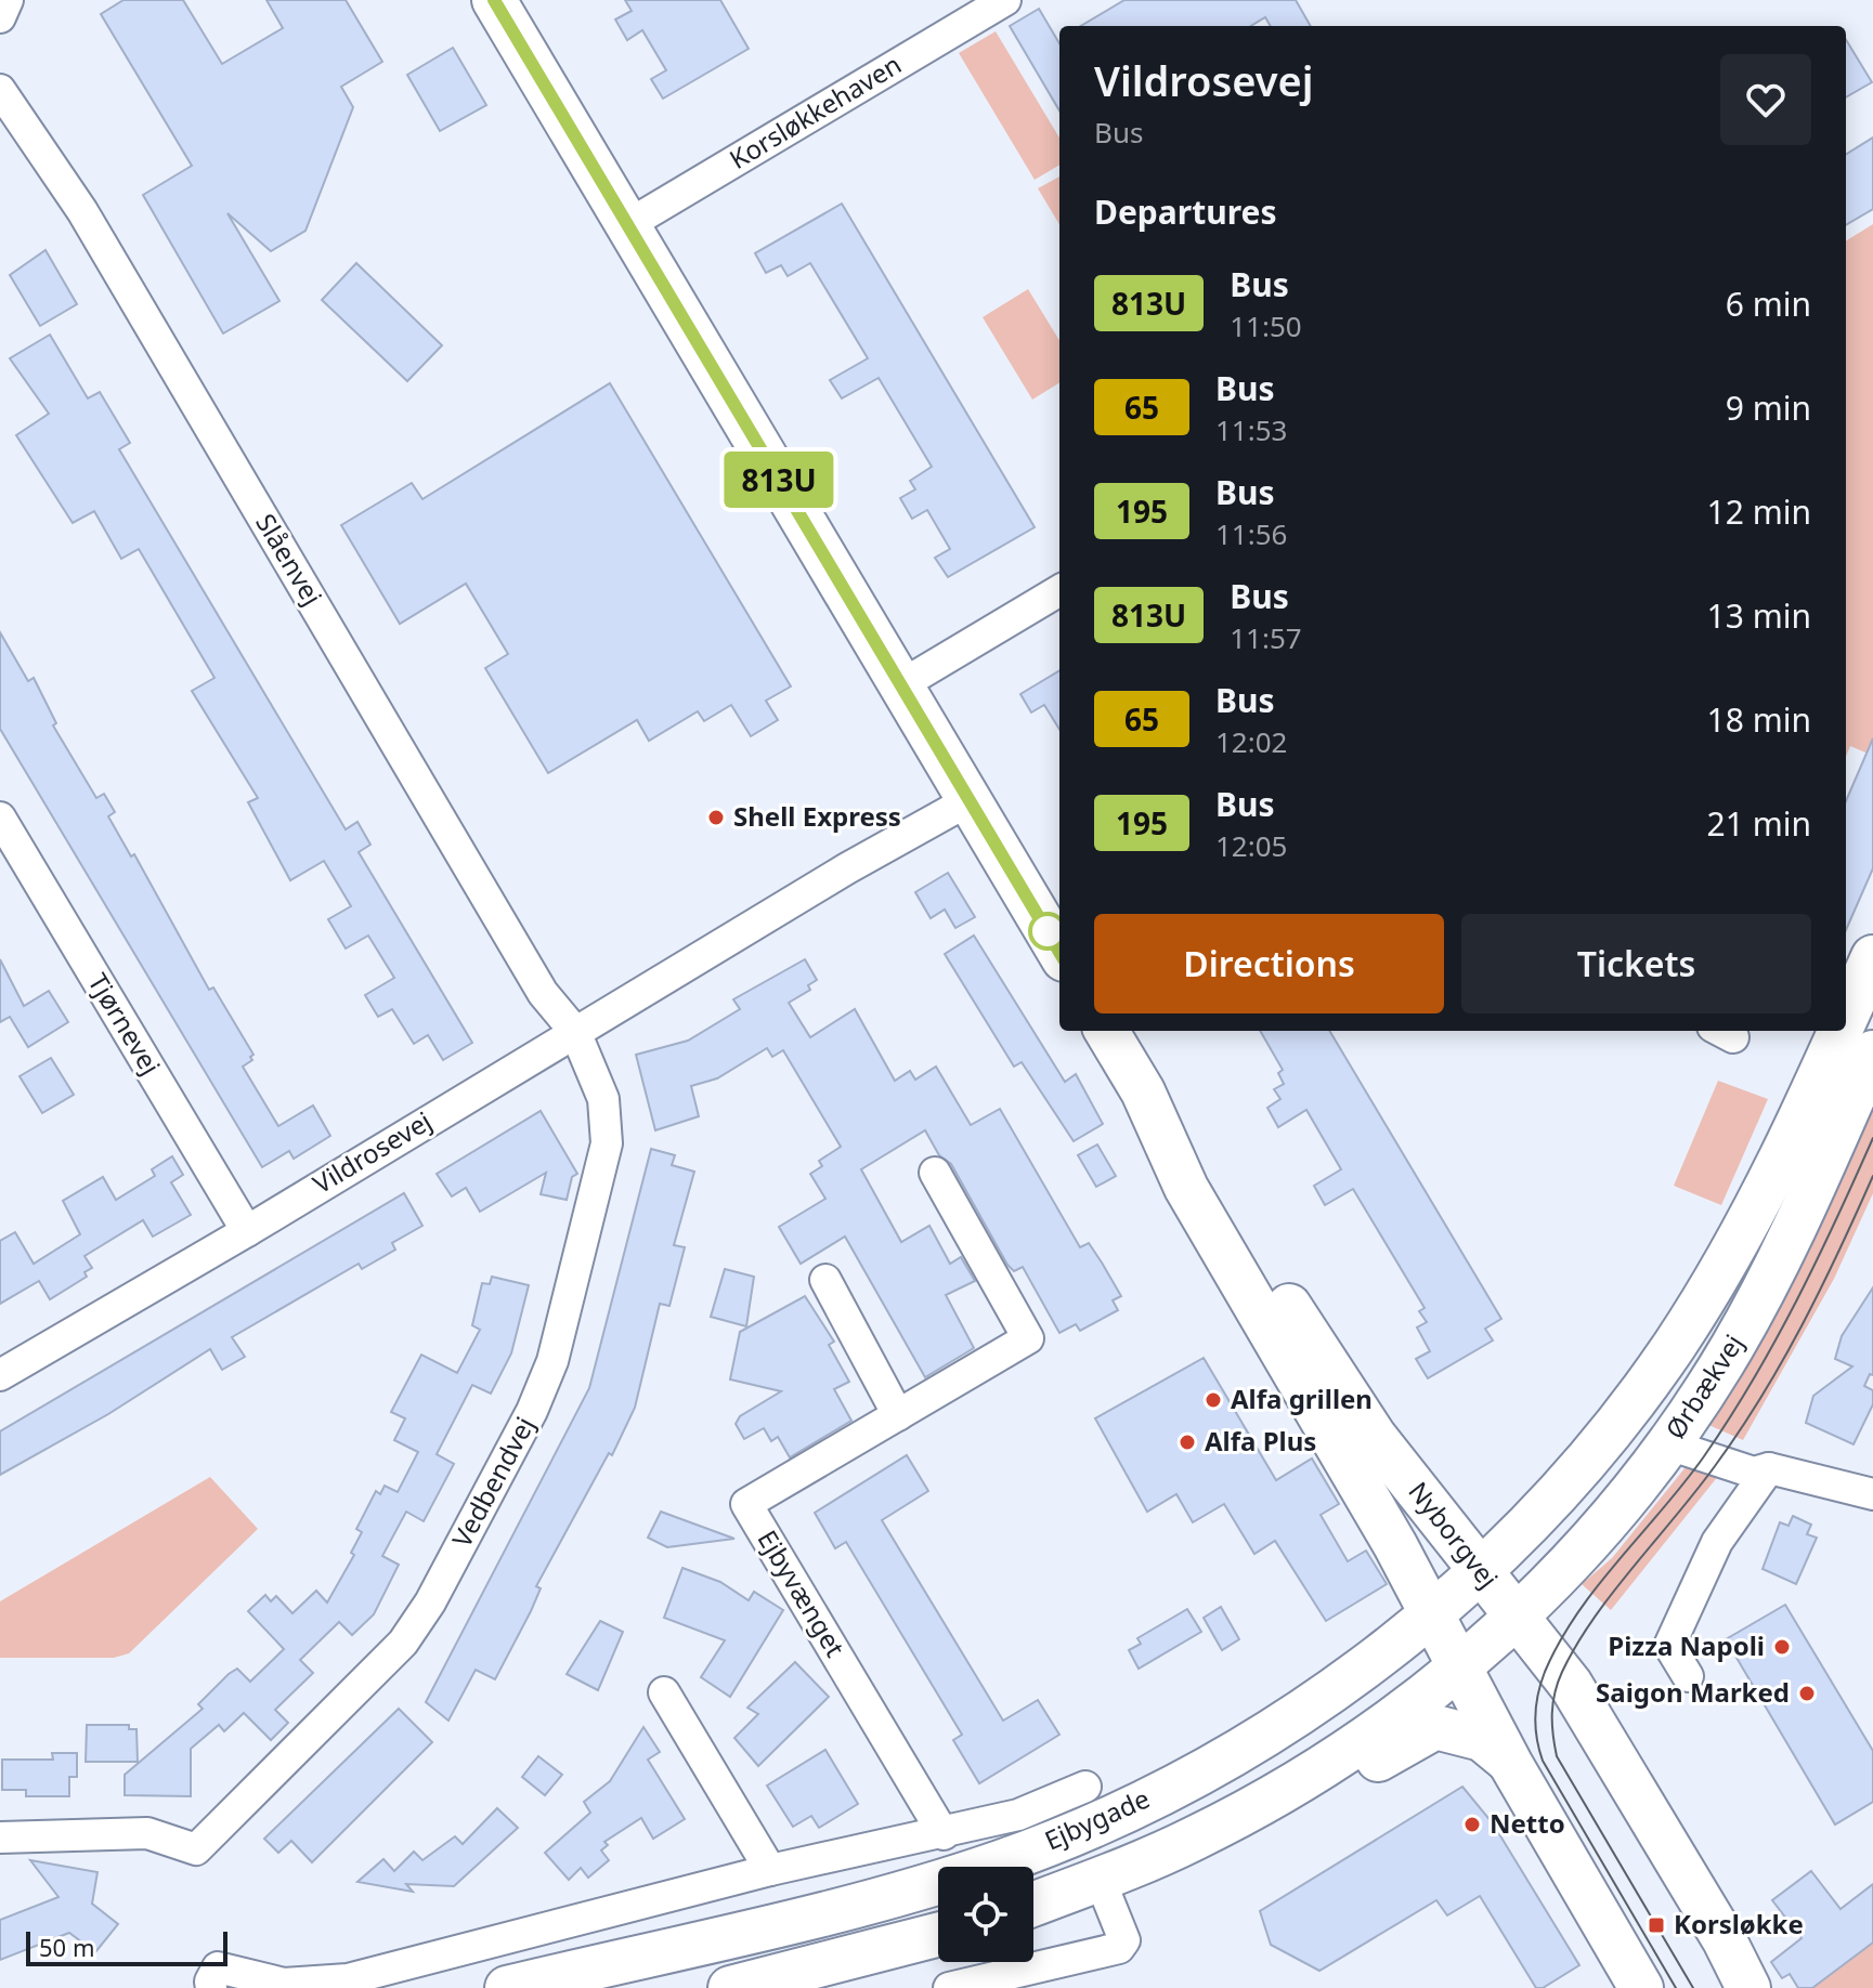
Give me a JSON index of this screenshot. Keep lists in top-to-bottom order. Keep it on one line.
{"streets":{"main road":["Ørbækvej","Nyborgvej","Ejbygade"],"street":["Korsløkkehaven","Slåenvej","Tjørnevej","Vildrosevej","Vedbendvej","Ejbyvænget"]},"crossings":[["Slåenvej","Vildrosevej"],["Slåenvej","Vedbendvej"],["Tjørnevej","Vildrosevej"],["Vildrosevej","Vedbendvej"],["Ørbækvej","Nyborgvej"],["Ørbækvej","Ejbygade"],["Nyborgvej","Ejbygade"],["Ejbyvænget","Ejbygade"]],"places":{"other":["Shell Express","Alfa grillen","Alfa Plus","Pizza Napoli","Saigon Marked","Netto"],"transit":["Korsløkke"]},"lines":["bus line 813U"],"scale_bar":"50 m","page":{"on_map":"813U","heading":[["Vildrosevej","Bus"],"Departures"],"list":[{"mark":"813U","name":"Bus","note":"11:50","value":"6 min"},{"mark":"65","name":"Bus","note":"11:53","value":"9 min"},{"mark":"195","name":"Bus","note":"11:56","value":"12 min"},{"mark":"813U","name":"Bus","note":"11:57","value":"13 min"},{"mark":"65","name":"Bus","note":"12:02","value":"18 min"},{"mark":"195","name":"Bus","note":"12:05","value":"21 min"}],"buttons":["Directions","Tickets"],"scale":"50 m"}}
